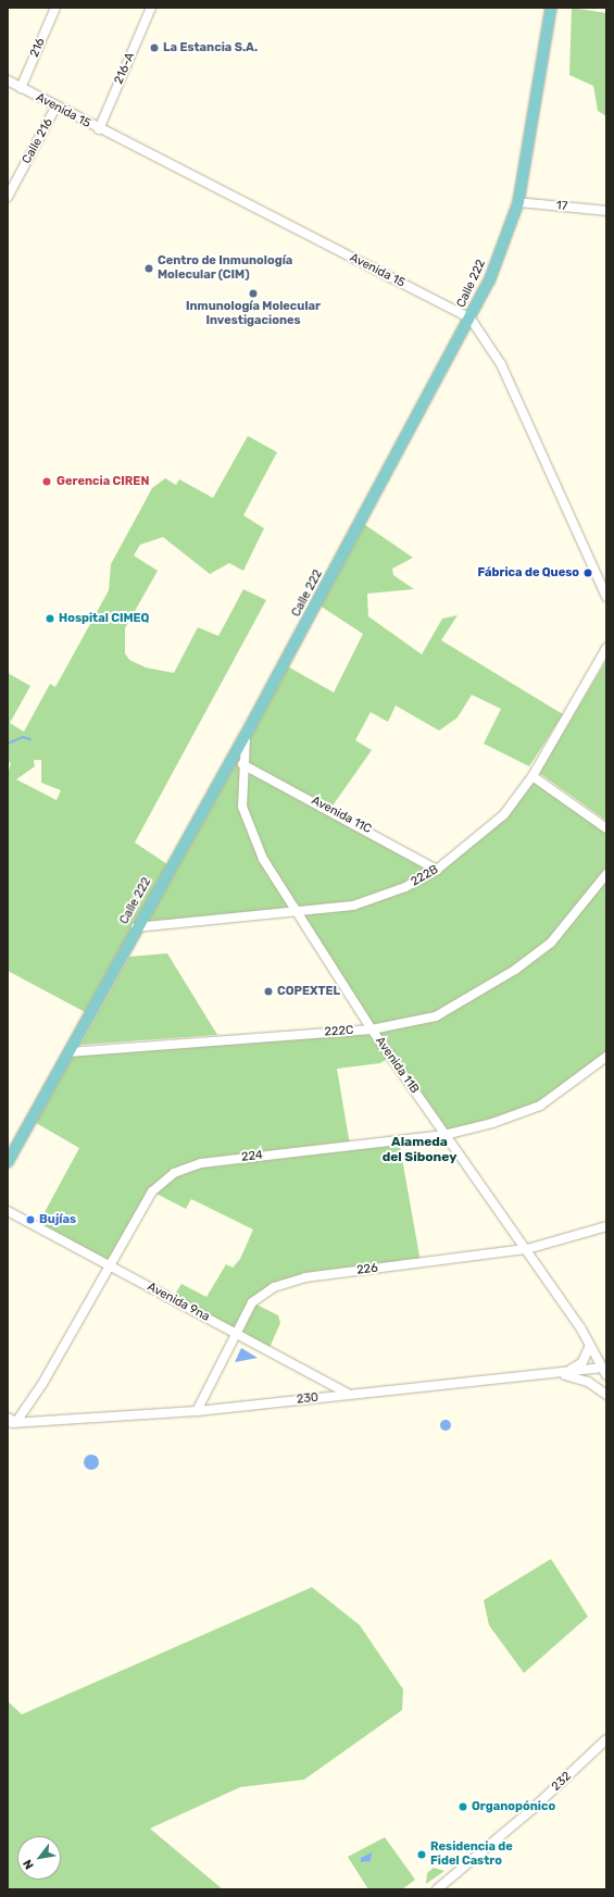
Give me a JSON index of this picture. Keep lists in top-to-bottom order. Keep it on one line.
{"streets":{"main road":["Calle 222"],"street":["216","216-A","Avenida 15","Calle 216","17","Avenida 11C","222B","222C","Avenida 11B","224","226","Avenida 9na","230","232"]},"crossings":[["216","Avenida 15"],["216-A","Avenida 15"],["Avenida 15","Calle 216"],["Avenida 15","Calle 222"],["17","Calle 222"],["Calle 222","222B"],["Calle 222","222C"],["Calle 222","Avenida 11B"],["Avenida 11C","222B"],["Avenida 11C","Avenida 11B"],["222B","Avenida 11B"],["222C","Avenida 11B"],["Avenida 11B","224"],["Avenida 11B","226"],["Avenida 11B","230"],["224","Avenida 9na"],["224","230"],["226","Avenida 9na"],["226","230"],["Avenida 9na","230"]],"districts":["Alameda del Siboney"],"places":["La Estancia S.A.","Centro de Inmunología Molecular (CIM)","Inmunología Molecular Investigaciones","Gerencia CIREN","Fábrica de Queso","Hospital CIMEQ","COPEXTEL","Bujías","Organopónico","Residencia de Fidel Castro"],"north":"bottom left"}
